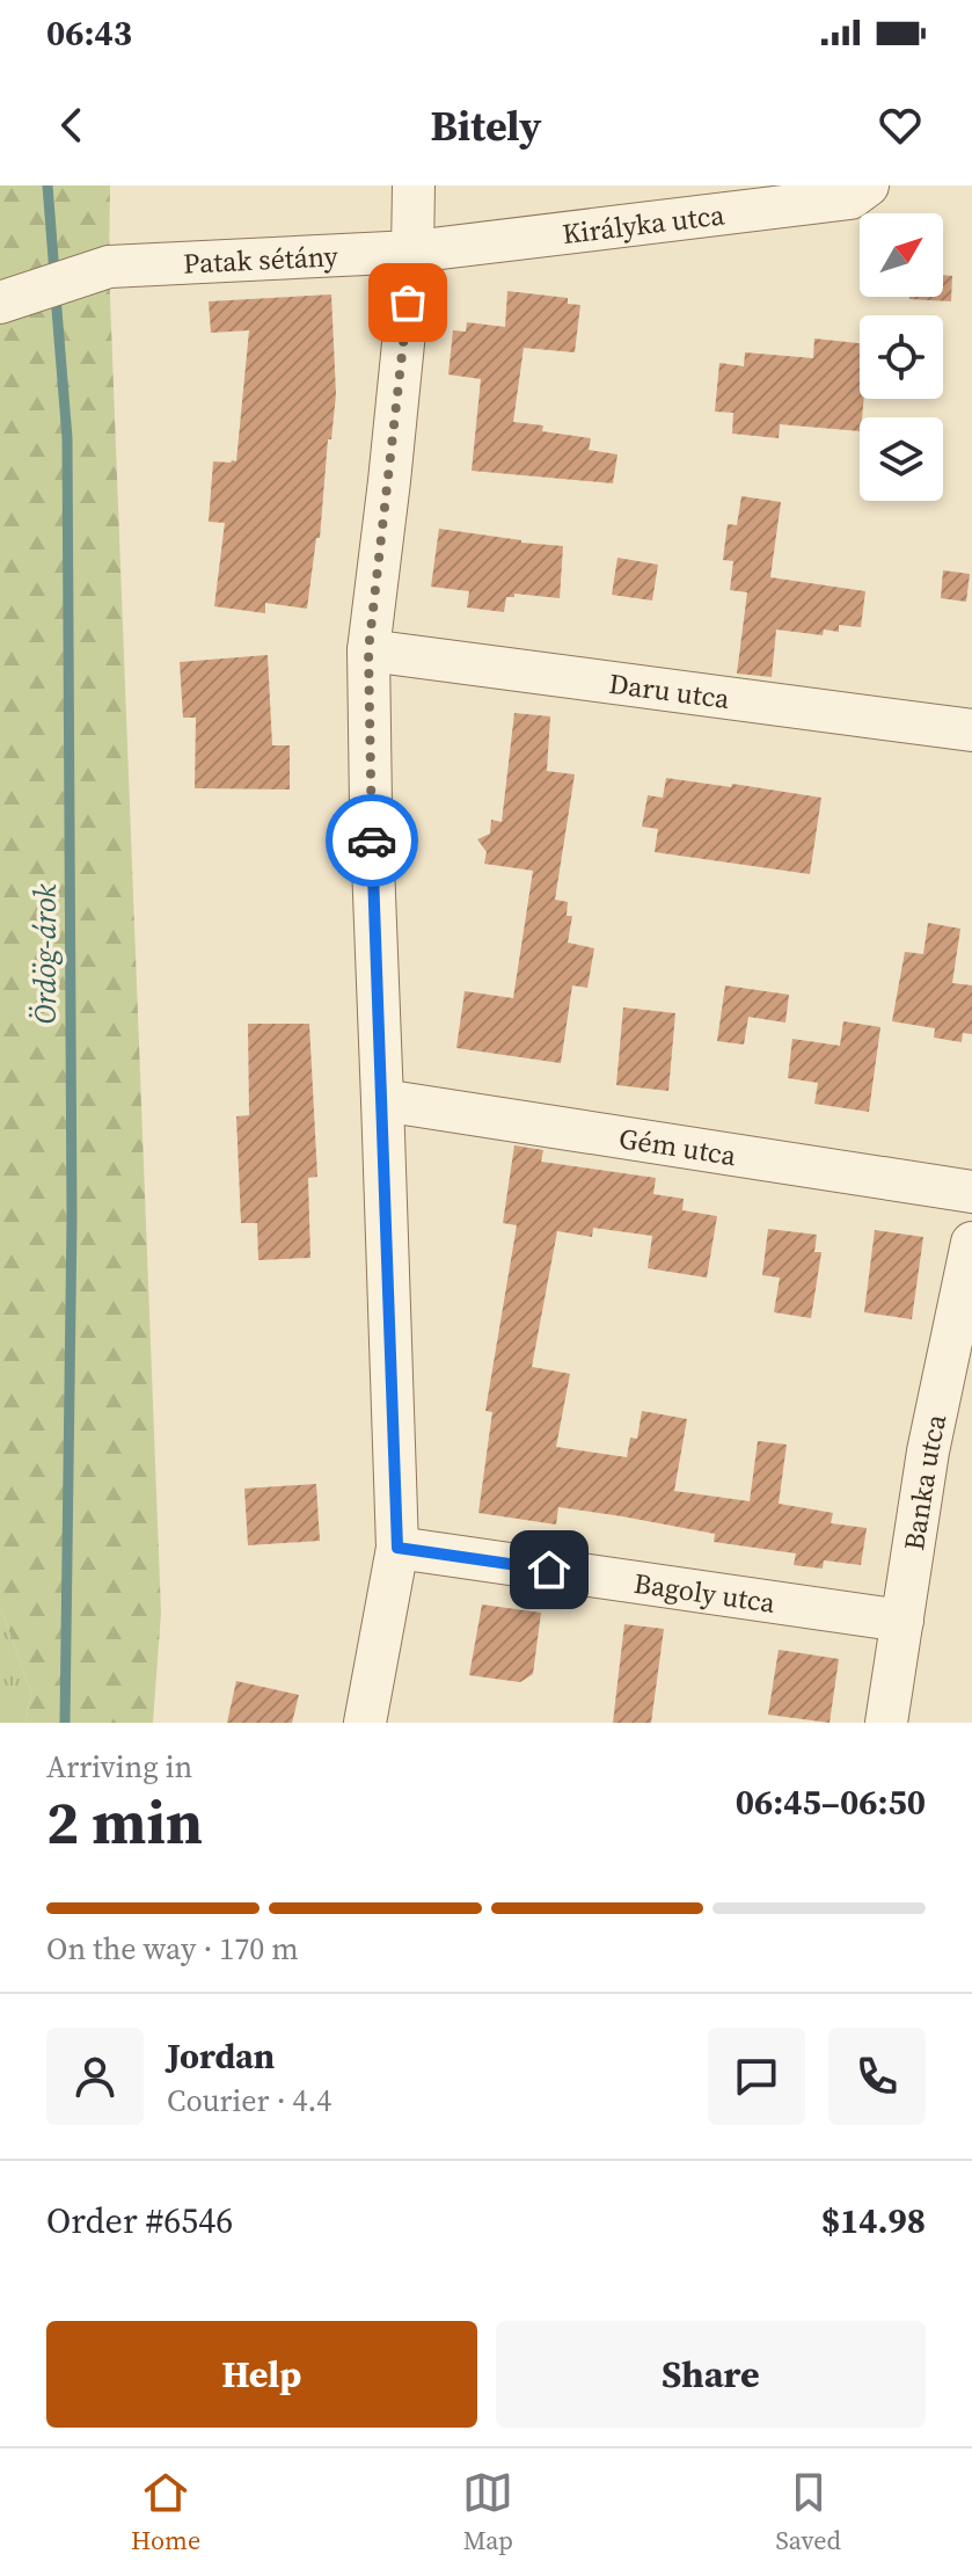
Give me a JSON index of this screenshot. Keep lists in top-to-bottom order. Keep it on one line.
{"streets":{"street":["Királyka utca","Patak sétány","Daru utca","Gém utca","Banka utca","Bagoly utca"]},"crossings":[["Királyka utca","Patak sétány"],["Banka utca","Bagoly utca"]],"water":["Ördög-árok"],"north":"top right","page":{"status":"06:43","header":"Bitely","heading":["2 min","Arriving in","06:45–06:50"],"panel":["Jordan","Courier · 4.4","Order #6546","$14.98"],"bar":"On the way · 170 m","buttons":["Help","Share"],"tabs":["Home","Map","Saved"]}}
